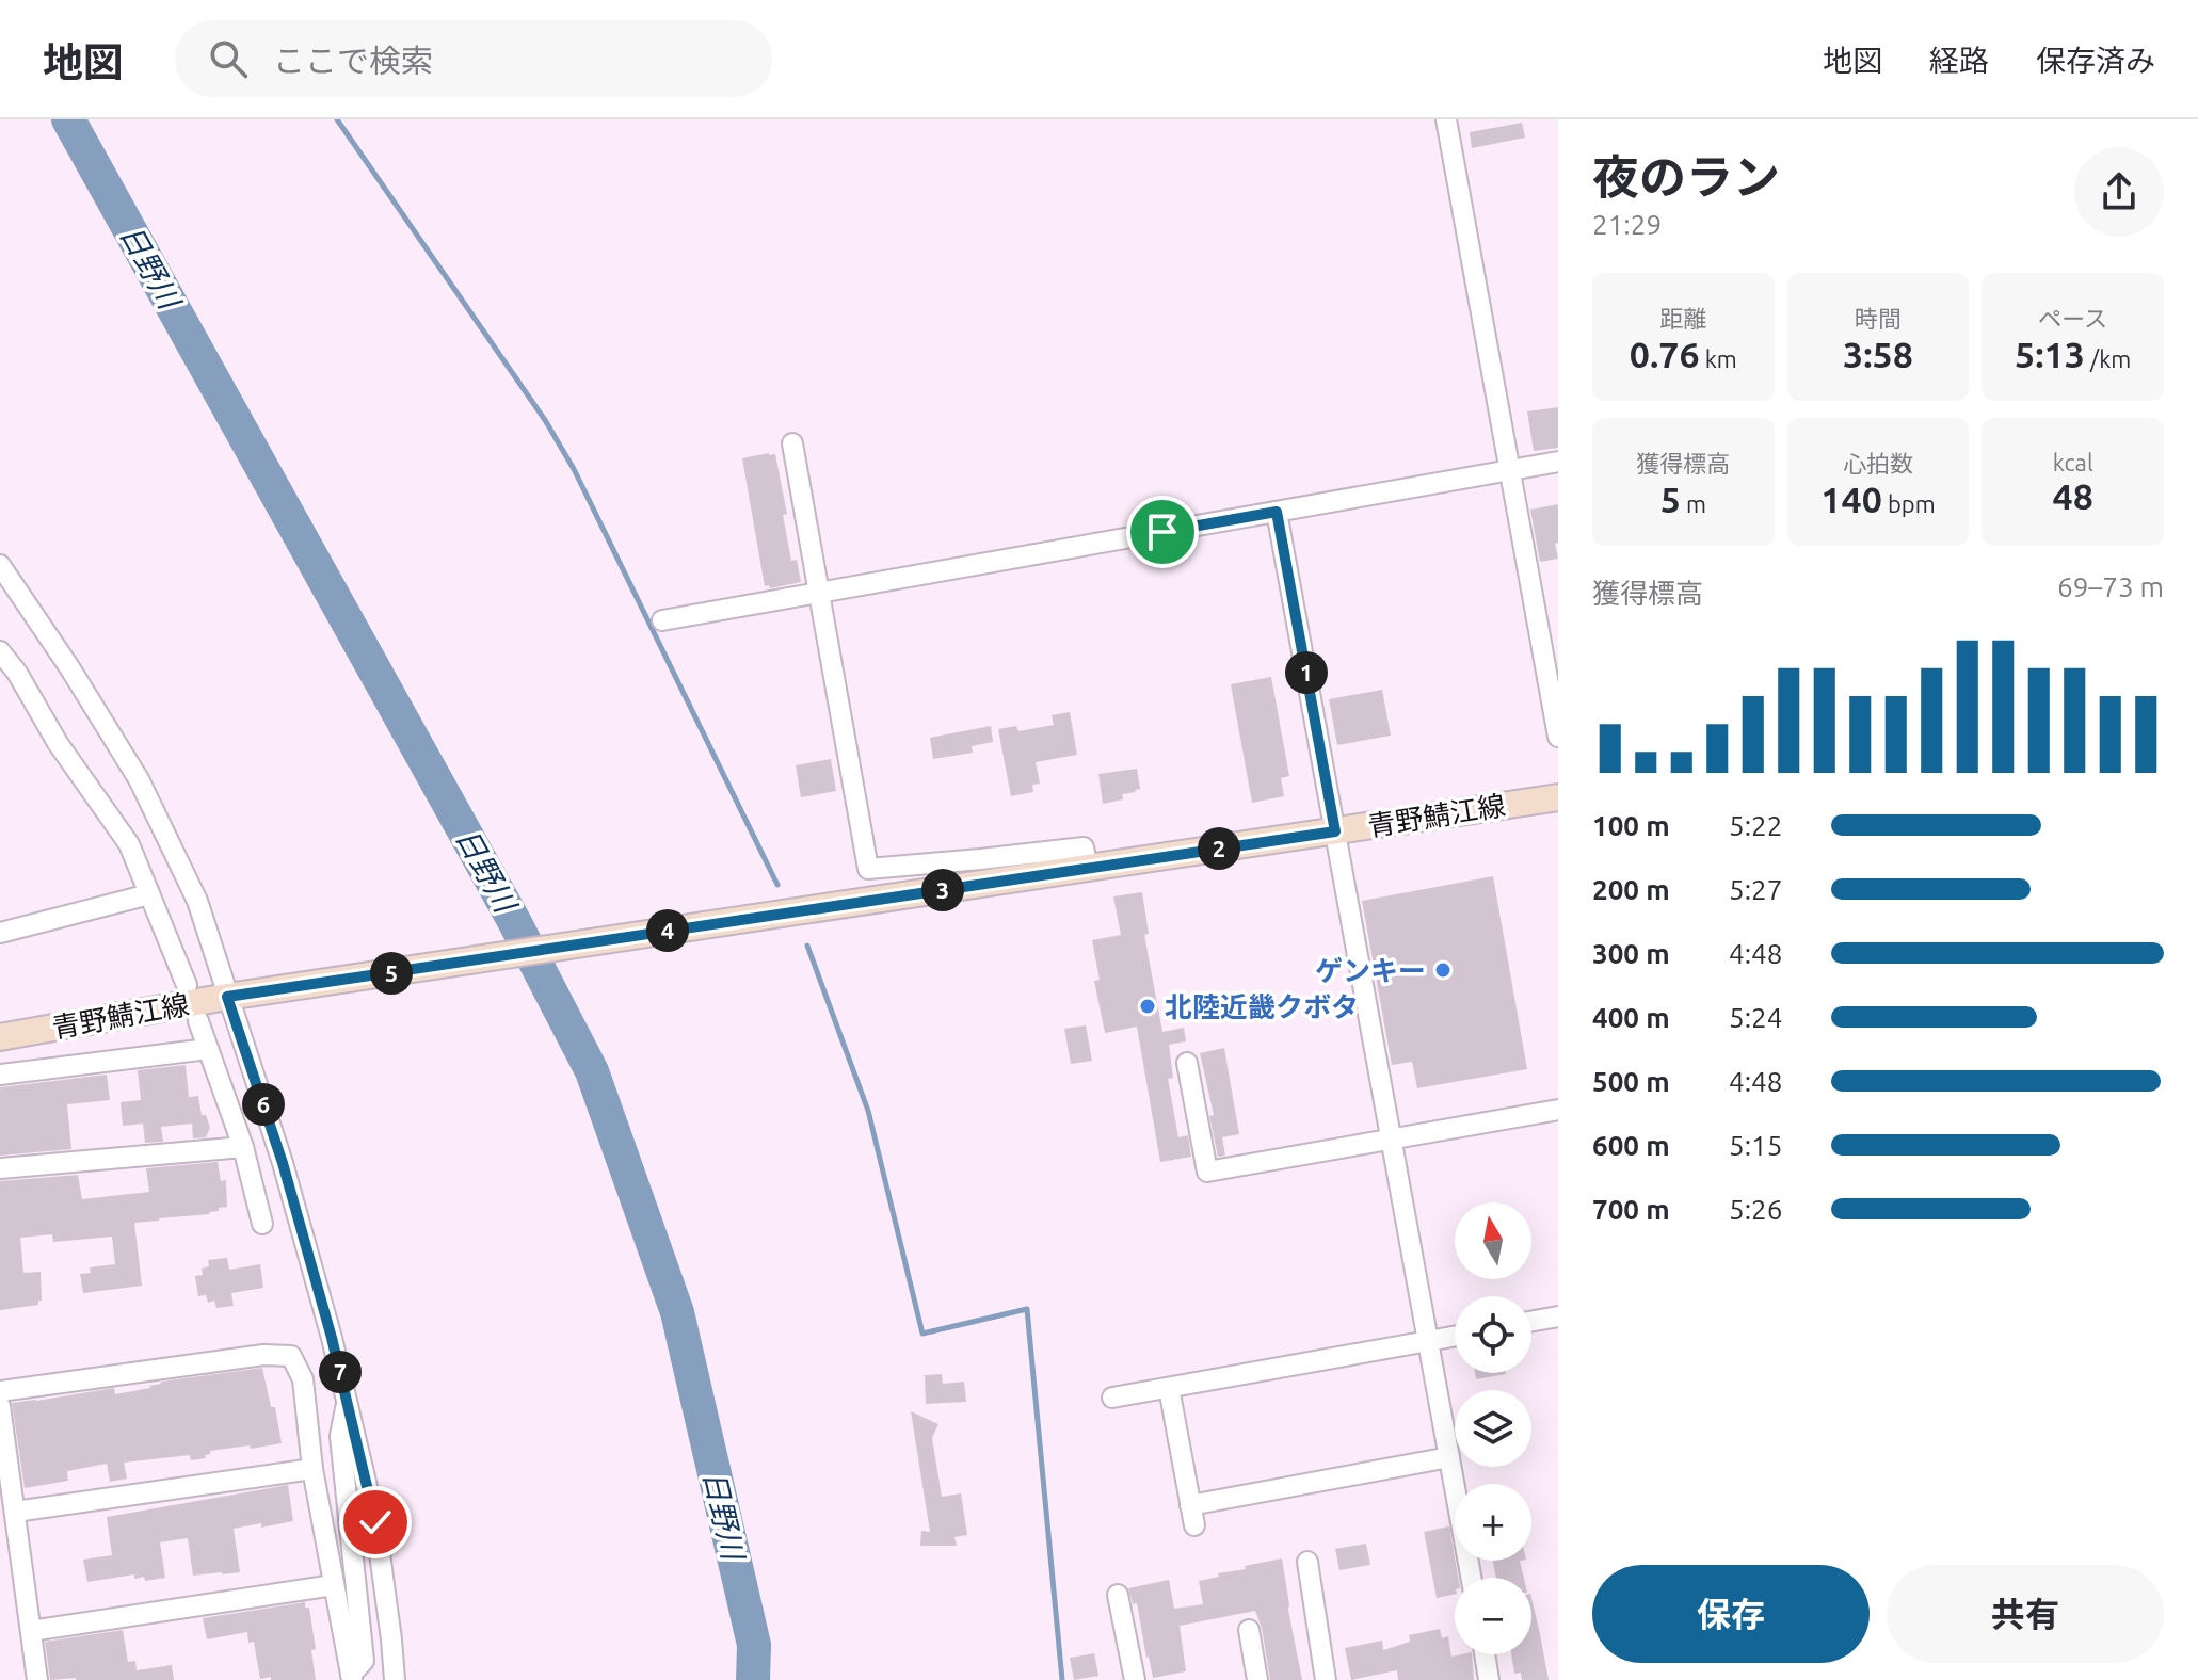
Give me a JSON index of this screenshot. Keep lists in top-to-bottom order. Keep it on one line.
{"streets":{"main road":["青野鯖江線"]},"water":["日野川"],"places":["ゲンキー","北陸近畿クボタ"],"north":"top","page":{"header":"地図","search":"ここで検索","nav":["地図","経路","保存済み"],"heading":["夜のラン","21:29"],"stats":[["距離","0.76 km"],["時間","3:58"],["ペース","5:13 /km"],["獲得標高","5 m"],["心拍数","140 bpm"],["kcal","48"]],"chart":["獲得標高","69–73 m"],"pins":["1","2","3","4","5","6","7"],"list":[{"name":"100 m","note":"5:22"},{"name":"200 m","note":"5:27"},{"name":"300 m","note":"4:48"},{"name":"400 m","note":"5:24"},{"name":"500 m","note":"4:48"},{"name":"600 m","note":"5:15"},{"name":"700 m","note":"5:26"}],"map_buttons":["+","−"],"buttons":["保存","共有"]}}
